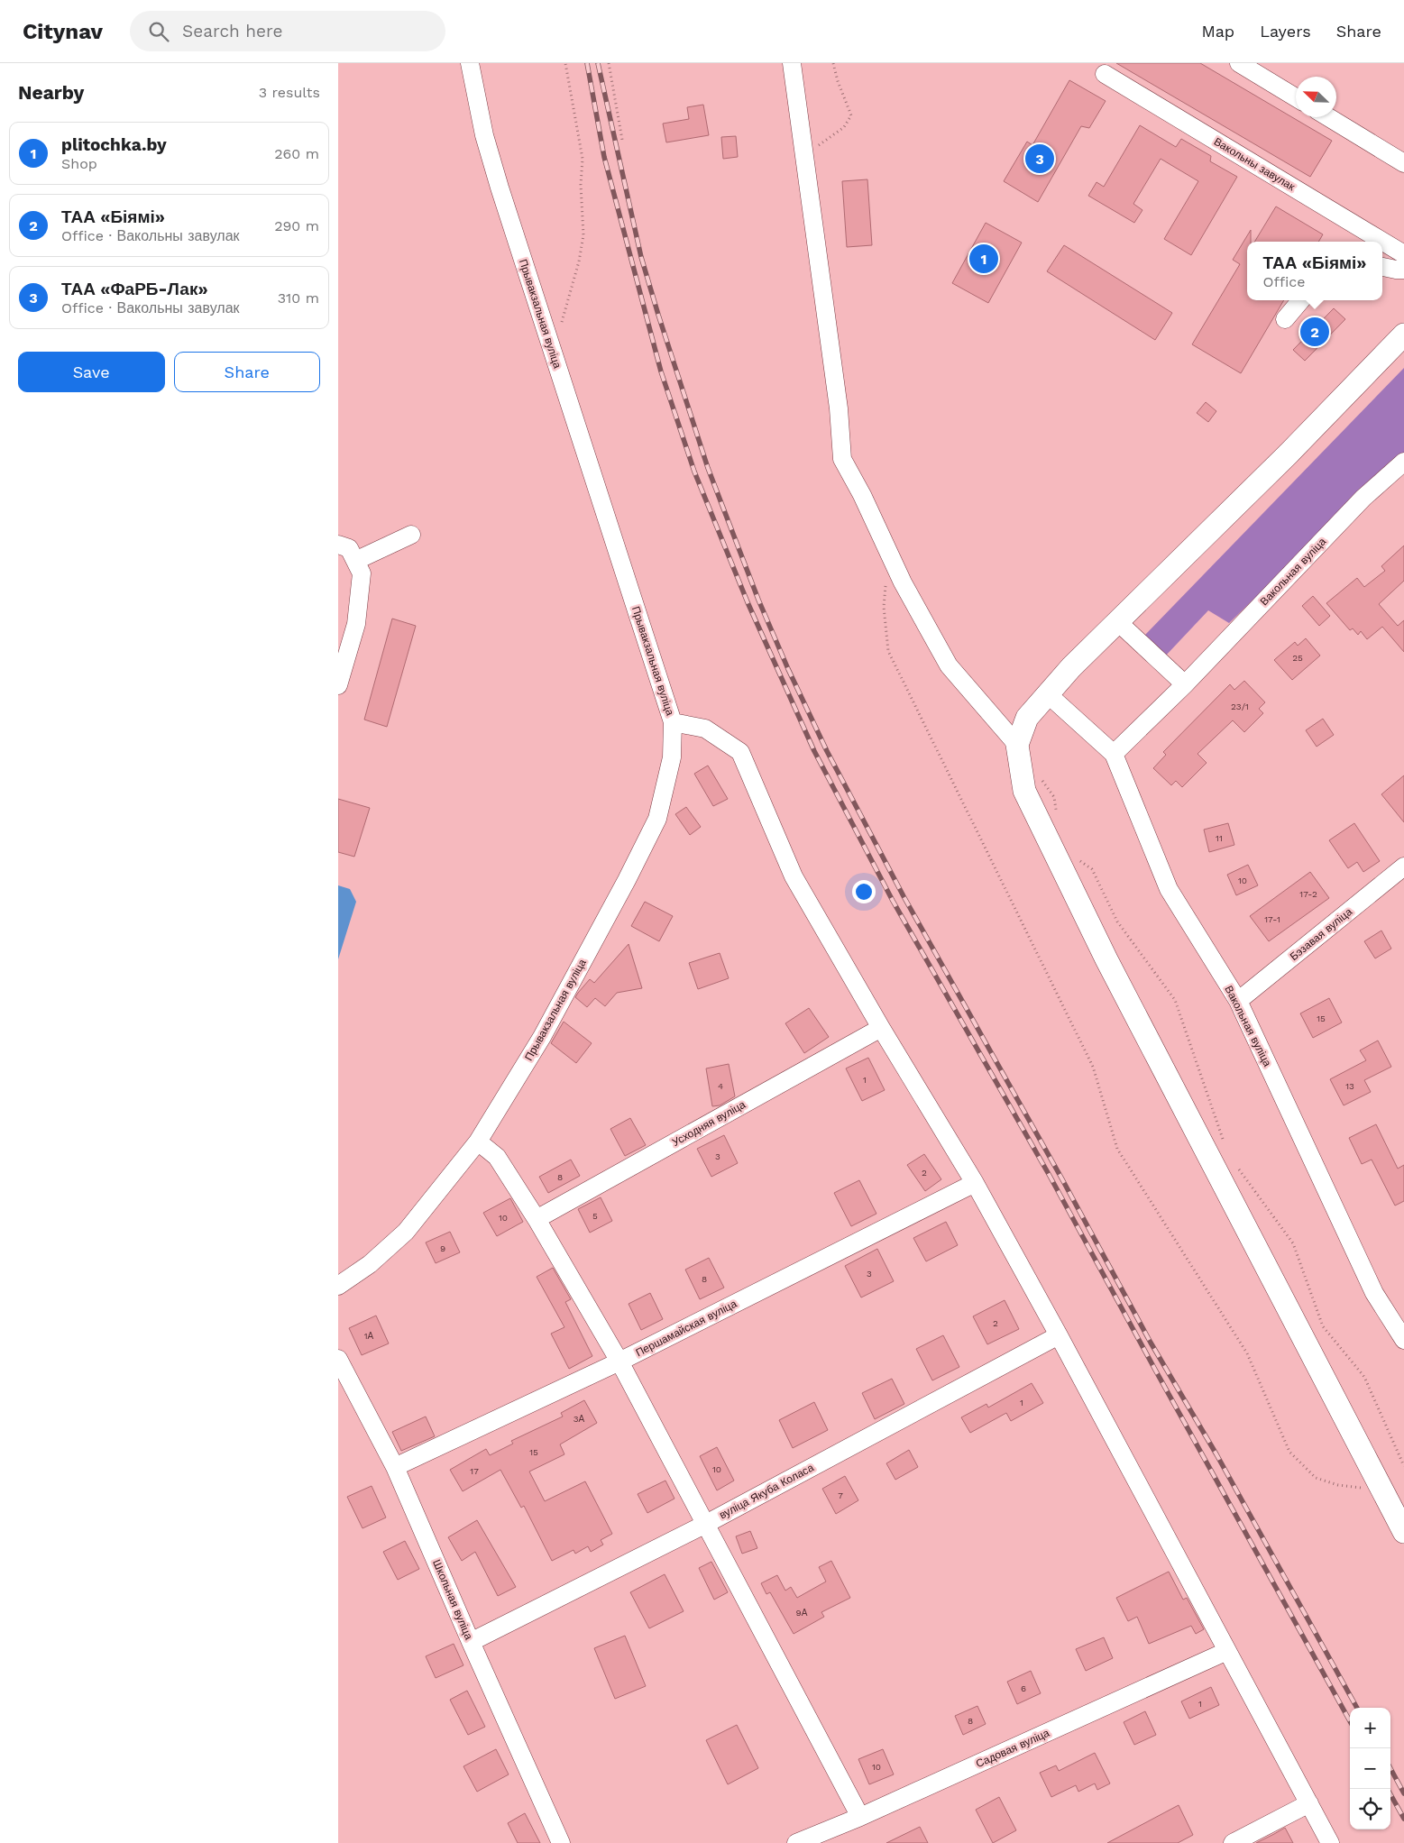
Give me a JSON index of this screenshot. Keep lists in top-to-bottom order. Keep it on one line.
{"streets":{"street":["Вакольны завулак","Прывакзальная вуліца","Вакольная вуліца","Бэзавая вуліца","Усходняя вуліца","Першамайская вуліца","вуліца Якуба Коласа","Школьная вуліца","Садовая вуліца"]},"crossings":[["Вакольная вуліца","Бэзавая вуліца"],["Першамайская вуліца","Школьная вуліца"],["вуліца Якуба Коласа","Школьная вуліца"]],"house_numbers":["25","23/1","11","10","17-2","17-1","15","1","4","13","3","2","8","5","10","9","3","8","2","1А","1","3А","15","10","17","7","9А","6","1","8","10"],"north":"top left","page":{"header":"Citynav","search":"Search here","nav":["Map","Layers","Share"],"heading":["Nearby","3 results"],"list":[{"mark":"1","name":"plitochka.by","note":"Shop","value":"260 m"},{"mark":"2","name":"ТАА «Біямі»","note":"Office · Вакольны завулак","value":"290 m"},{"mark":"3","name":"ТАА «ФаРБ-Лак»","note":"Office · Вакольны завулак","value":"310 m"}],"pins":["3","1","2"],"popup":["ТАА «Біямі»","Office"],"buttons":["Save","Share"],"map_buttons":["+","−"]}}
